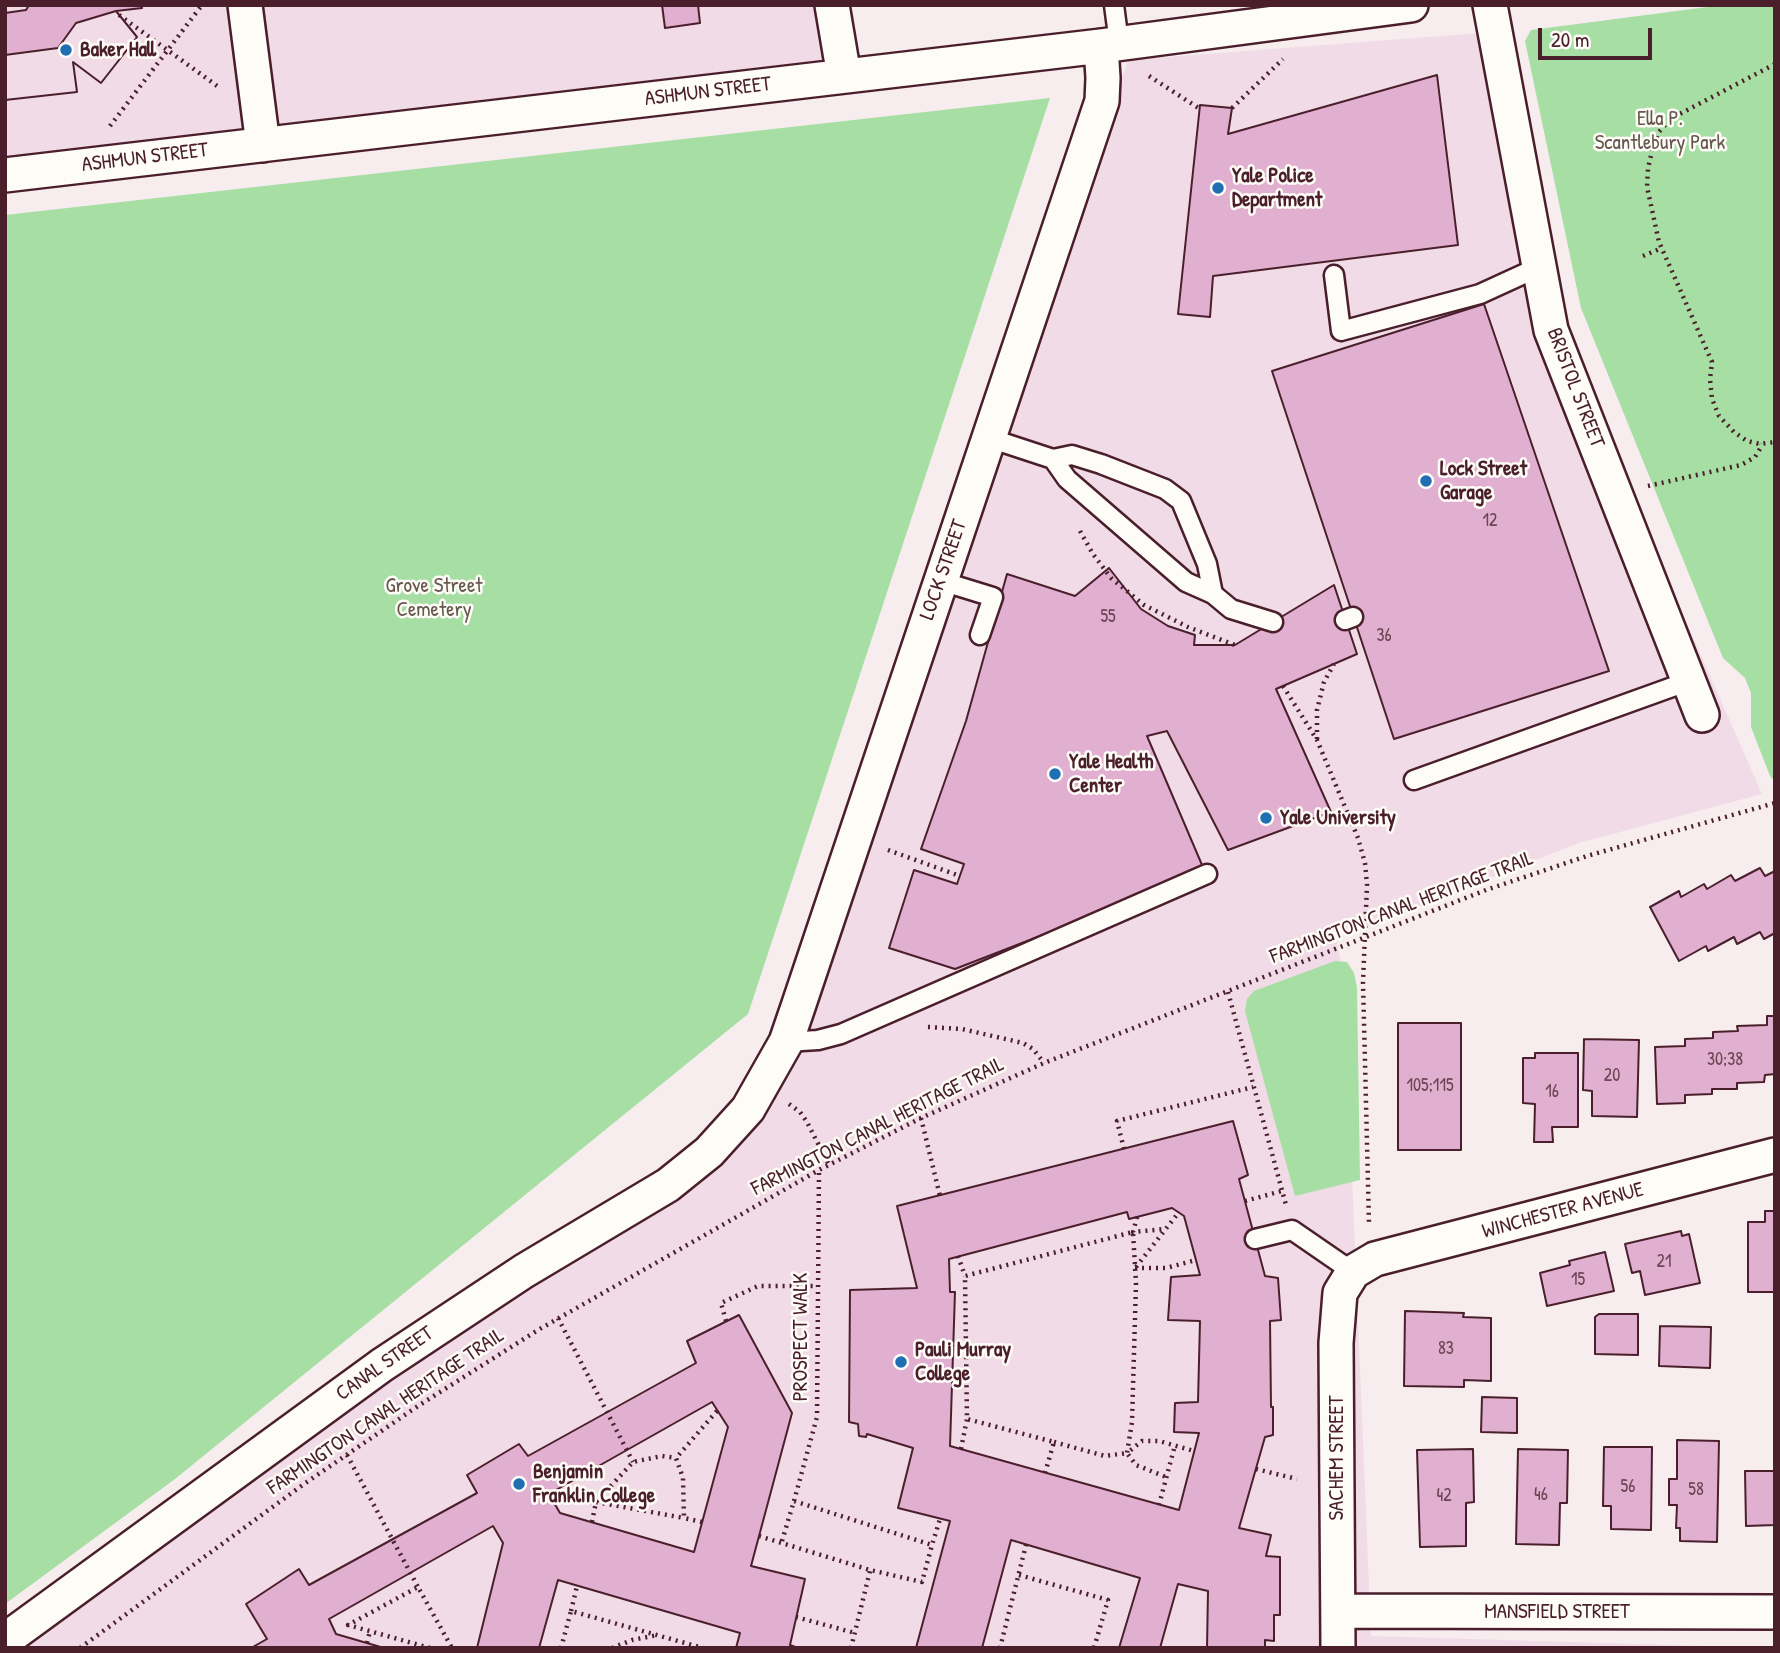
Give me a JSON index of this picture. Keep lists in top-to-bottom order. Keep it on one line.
{"streets":{"street":["ASHMUN STREET","BRISTOL STREET","LOCK STREET","WINCHESTER AVENUE","CANAL STREET","SACHEM STREET","MANSFIELD STREET"],"path":["FARMINGTON CANAL HERITAGE TRAIL","PROSPECT WALK"]},"crossings":[["ASHMUN STREET","LOCK STREET"],["LOCK STREET","CANAL STREET"],["FARMINGTON CANAL HERITAGE TRAIL","PROSPECT WALK"],["WINCHESTER AVENUE","SACHEM STREET"],["SACHEM STREET","MANSFIELD STREET"]],"parks":["Ella P. Scantlebury Park","Grove Street Cemetery"],"places":["Baker Hall","Yale Police Department","Lock Street Garage","Yale Health Center","Yale University","Pauli Murray College","Benjamin Franklin College"],"house_numbers":["12","55","36","30;38","20","105;115","16","21","15","83","56","58","46","42"],"scale_bar":"20 m"}
